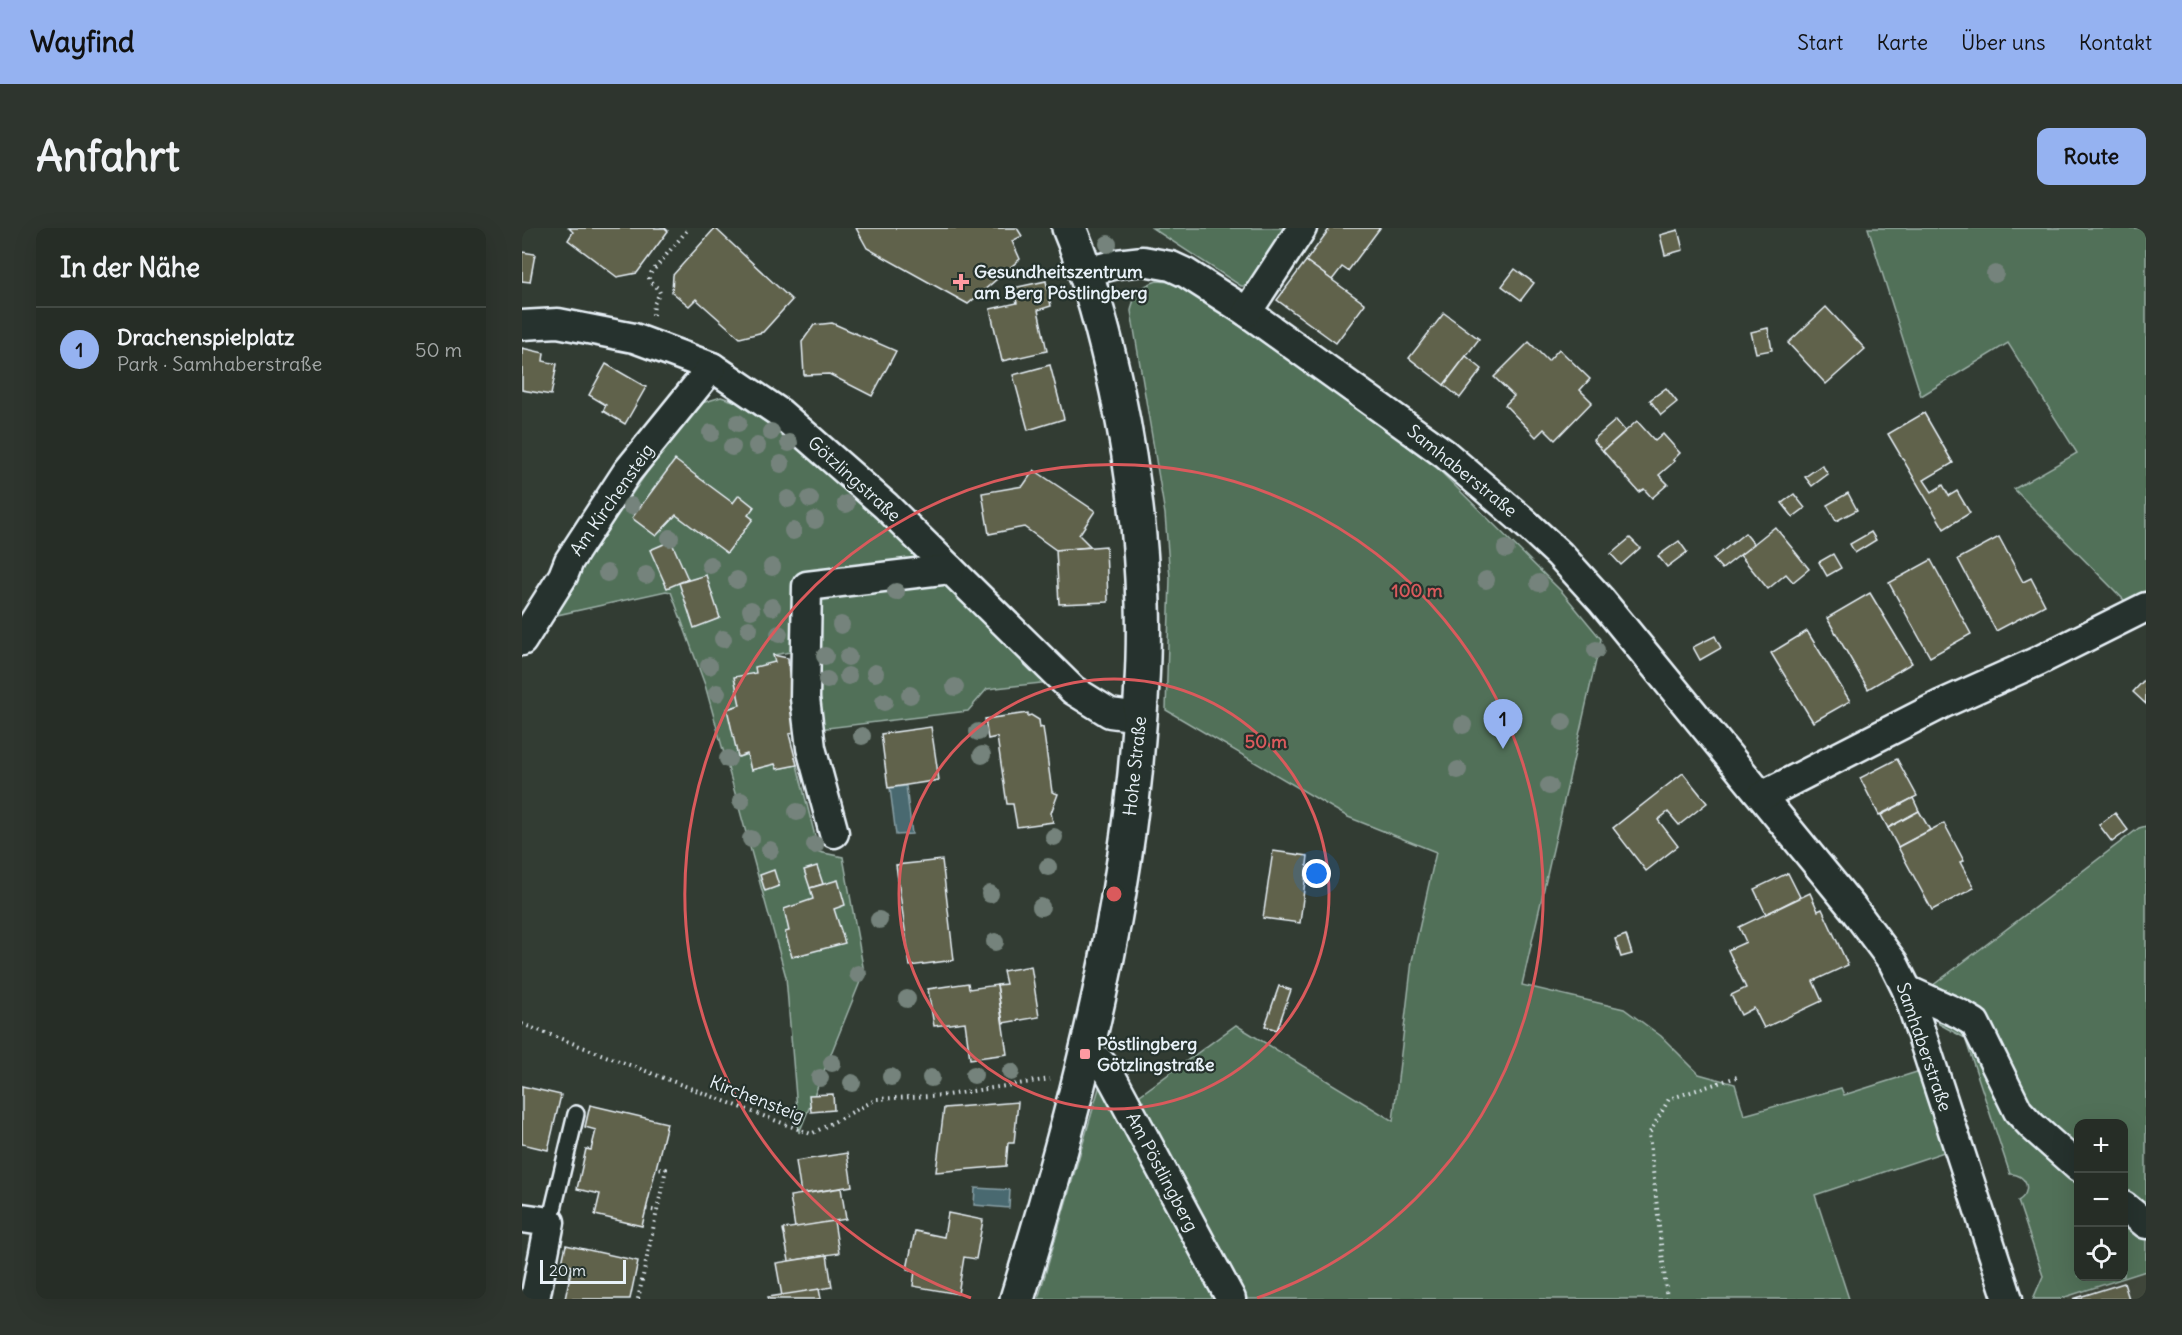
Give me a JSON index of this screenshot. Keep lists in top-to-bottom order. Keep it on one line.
{"streets":{"main road":["Hohe Straße"],"street":["Samhaberstraße","Götzlingstraße","Am Kirchensteig","Am Pöstlingberg"],"path":["Kirchensteig"]},"crossings":[["Samhaberstraße","Hohe Straße"],["Götzlingstraße","Am Kirchensteig"],["Götzlingstraße","Hohe Straße"],["Hohe Straße","Am Pöstlingberg"]],"places":{"health":["Gesundheitszentrum am Berg Pöstlingberg"],"transit":["Pöstlingberg Götzlingstraße"]},"scale_bar":"20 m","page":{"header":"Wayfind","nav":["Start","Karte","Über uns","Kontakt"],"buttons":"Route","title":"Anfahrt","heading":"In der Nähe","list":[{"mark":"1","name":"Drachenspielplatz","note":"Park · Samhaberstraße","value":"50 m"}],"pins":"1","map_buttons":["+","−"],"scale":"20 m"},"rings":["100 m","50 m"]}
